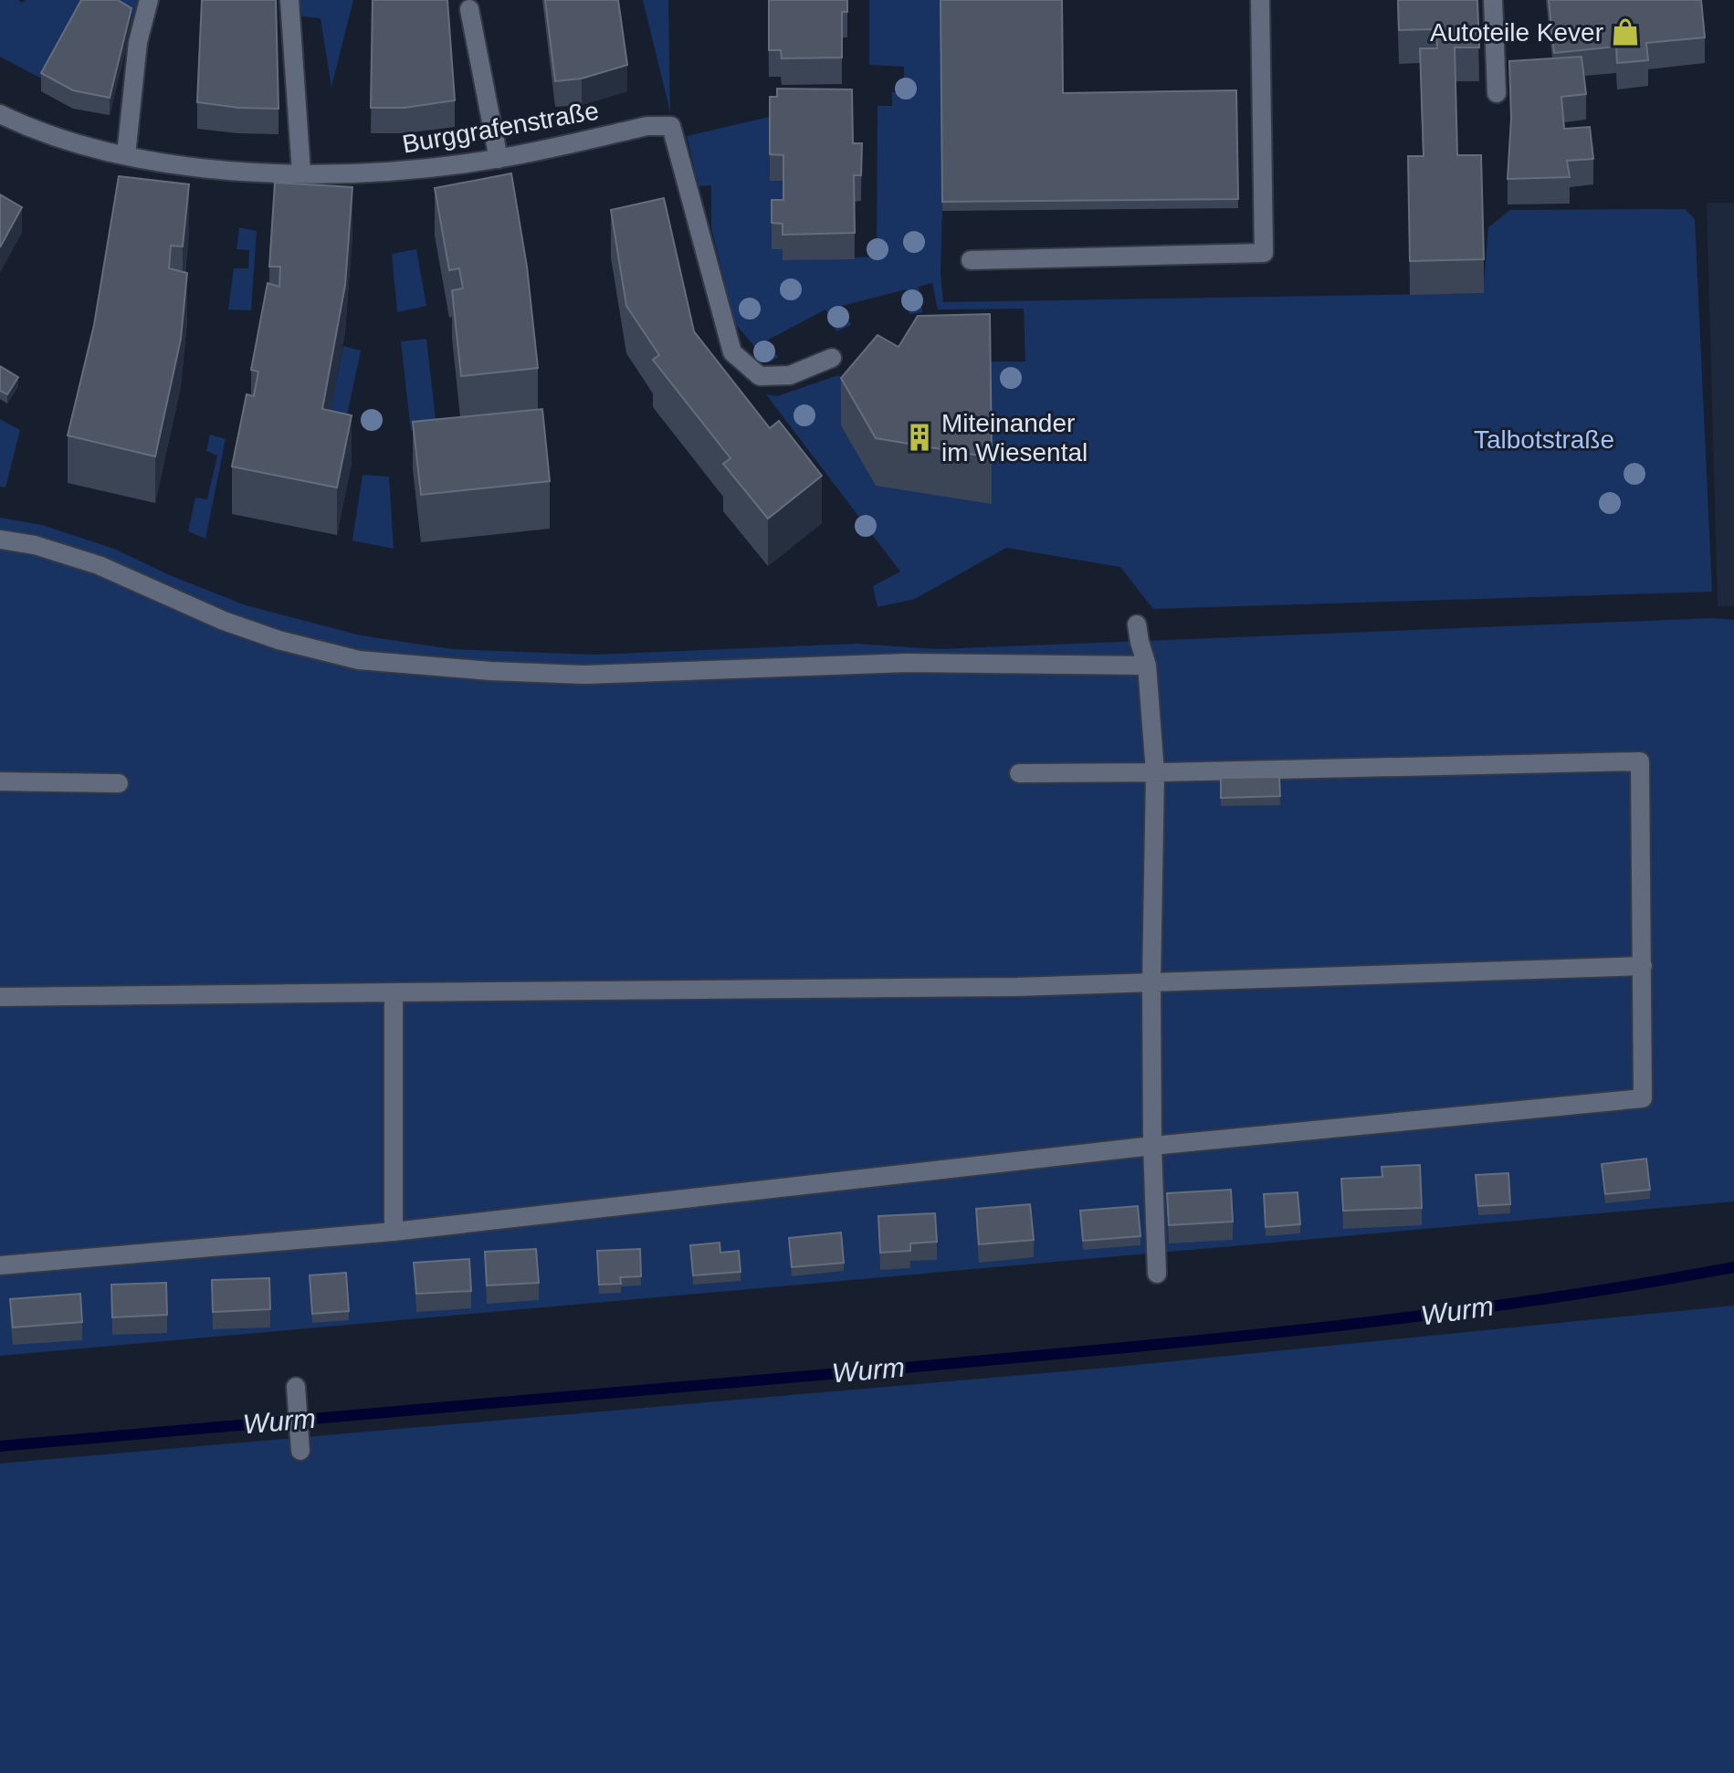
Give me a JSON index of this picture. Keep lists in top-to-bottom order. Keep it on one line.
{"streets":{"lane":["Burggrafenstraße"]},"water":["Wurm"],"parks":["Talbotstraße"],"places":{"shop":["Autoteile Kever"],"building":["Miteinander im Wiesental"]}}
